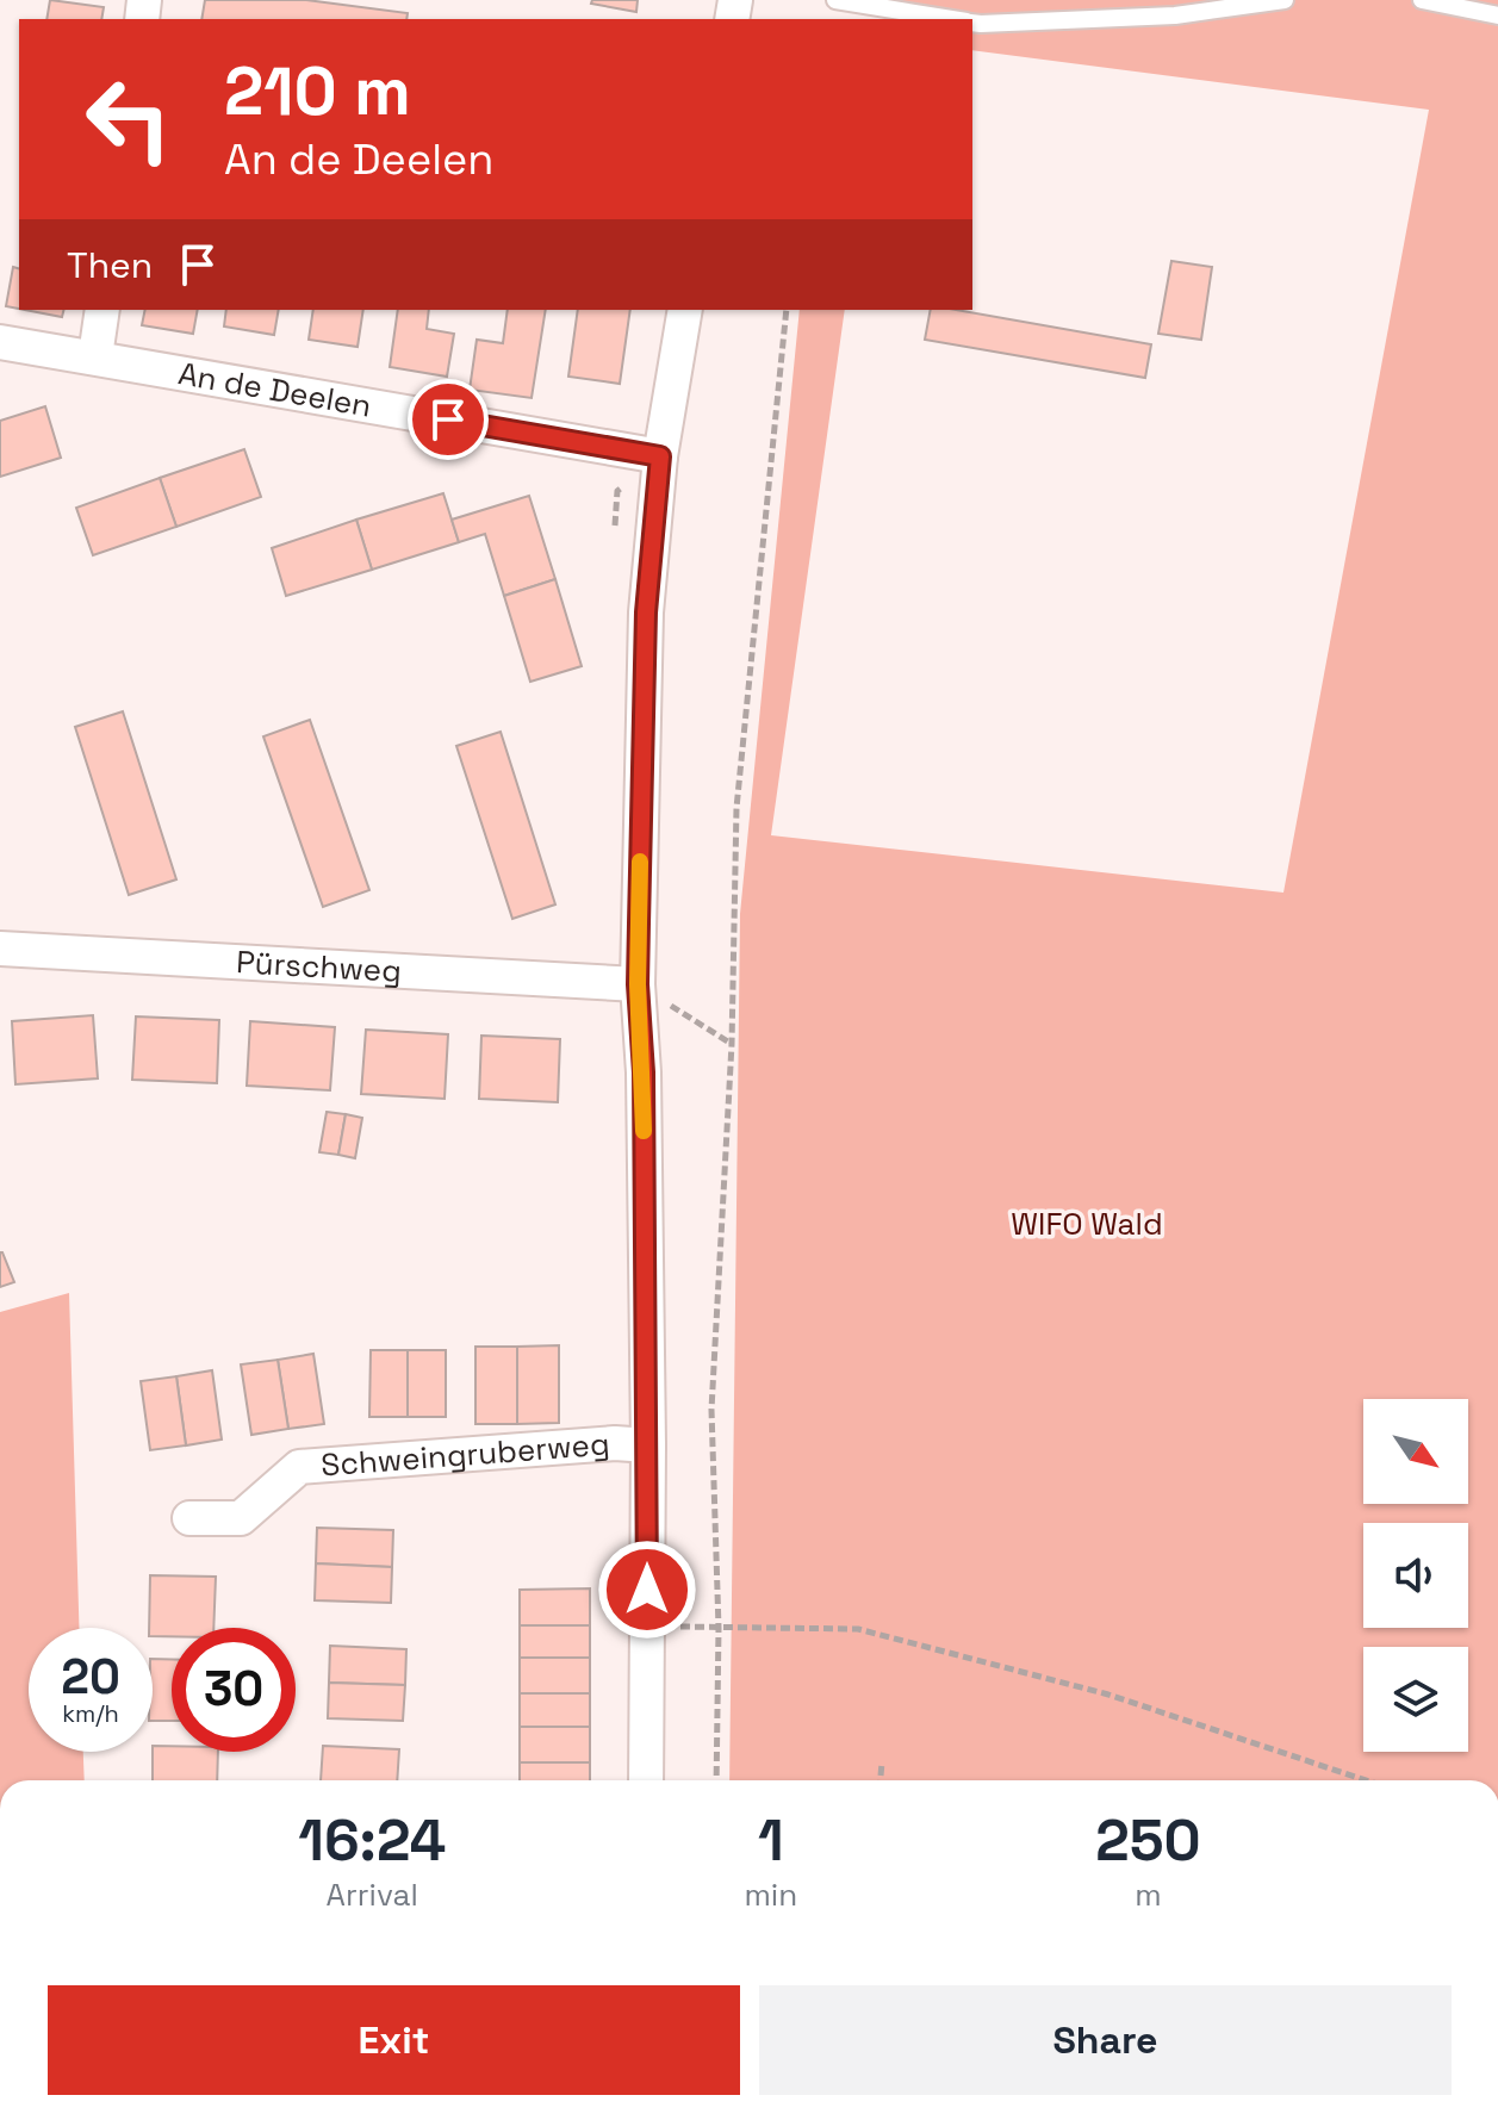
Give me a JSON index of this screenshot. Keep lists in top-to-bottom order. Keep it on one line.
{"streets":{"street":["An de Deelen","Pürschweg","Schweingruberweg"]},"parks":["WIFO Wald"],"north":"bottom right","page":{"turn":["210 m","An de Deelen"],"then":"Then","speed":"20 km/h","limit":"30","eta":["16:24","Arrival","1","min","250","m"],"buttons":["Exit","Share"]}}
